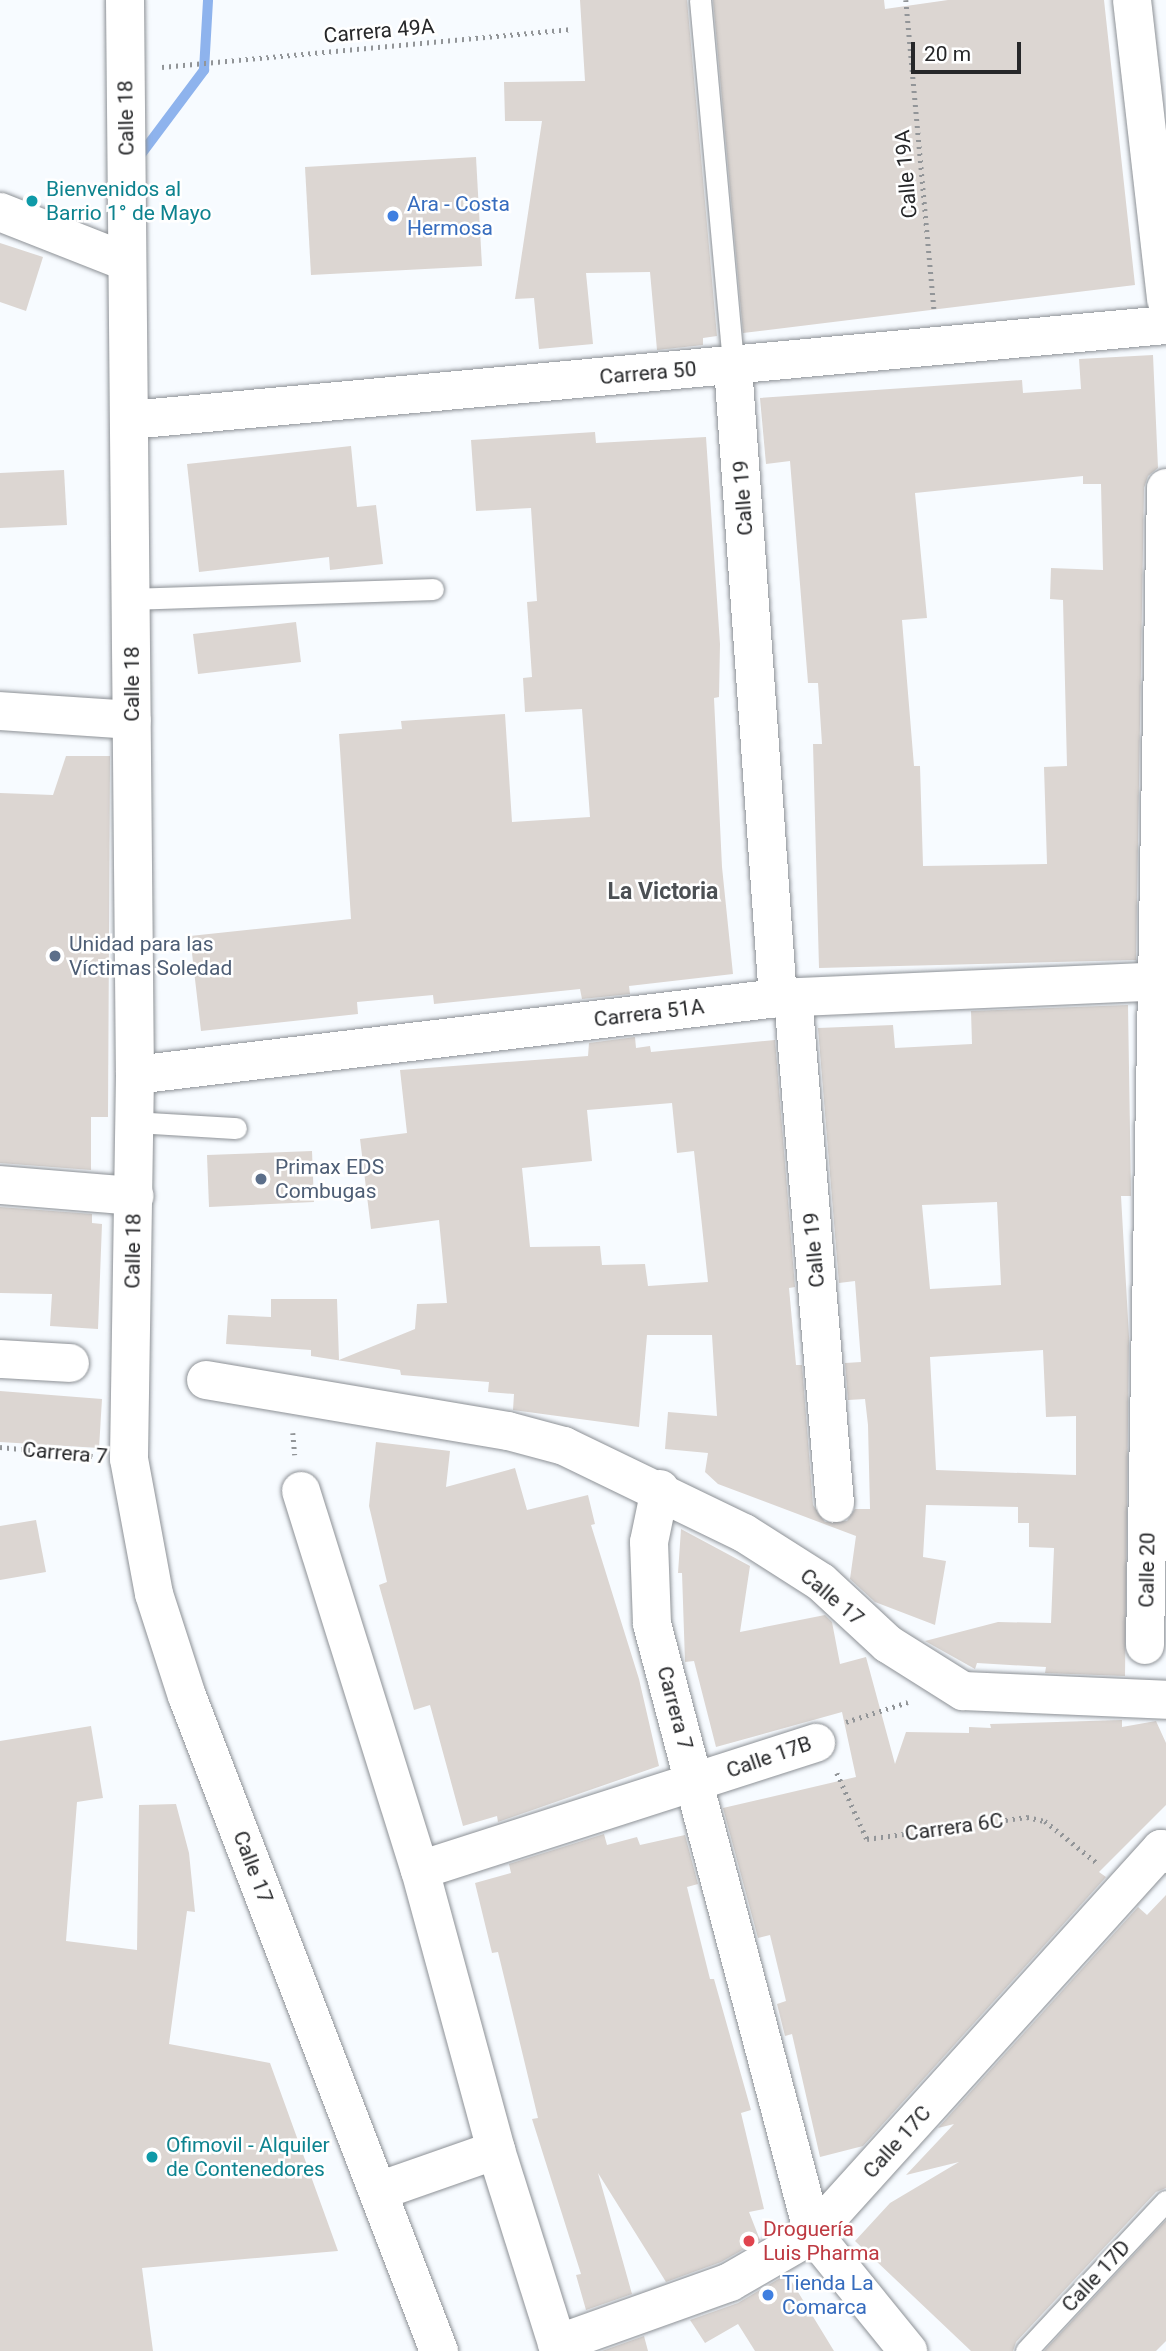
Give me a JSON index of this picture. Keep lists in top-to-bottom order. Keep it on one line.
{"streets":{"street":["Calle 18","Carrera 50","Calle 19","Carrera 51A","Carrera 7","Calle 20","Calle 17","Calle 17B","Calle 17C"],"lane":["Calle 17D"],"path":["Carrera 49A","Calle 19A","Carrera 6C"]},"crossings":[["Calle 18","Carrera 50"],["Calle 18","Carrera 51A"],["Calle 18","Calle 17"],["Calle 19A","Carrera 50"],["Carrera 50","Calle 19"],["Calle 19","Carrera 51A"],["Carrera 51A","Calle 20"],["Carrera 7","Calle 17"],["Carrera 7","Calle 17B"],["Carrera 7","Calle 17C"],["Calle 17","Calle 17B"],["Calle 17B","Carrera 6C"],["Carrera 6C","Calle 17C"]],"districts":["La Victoria"],"places":["Bienvenidos al Barrio 1° de Mayo","Ara - Costa Hermosa","Unidad para las Víctimas Soledad","Primax EDS Combugas","Ofimovil - Alquiler de Contenedores","Droguería Luis Pharma","Tienda La Comarca"],"scale_bar":"20 m"}
